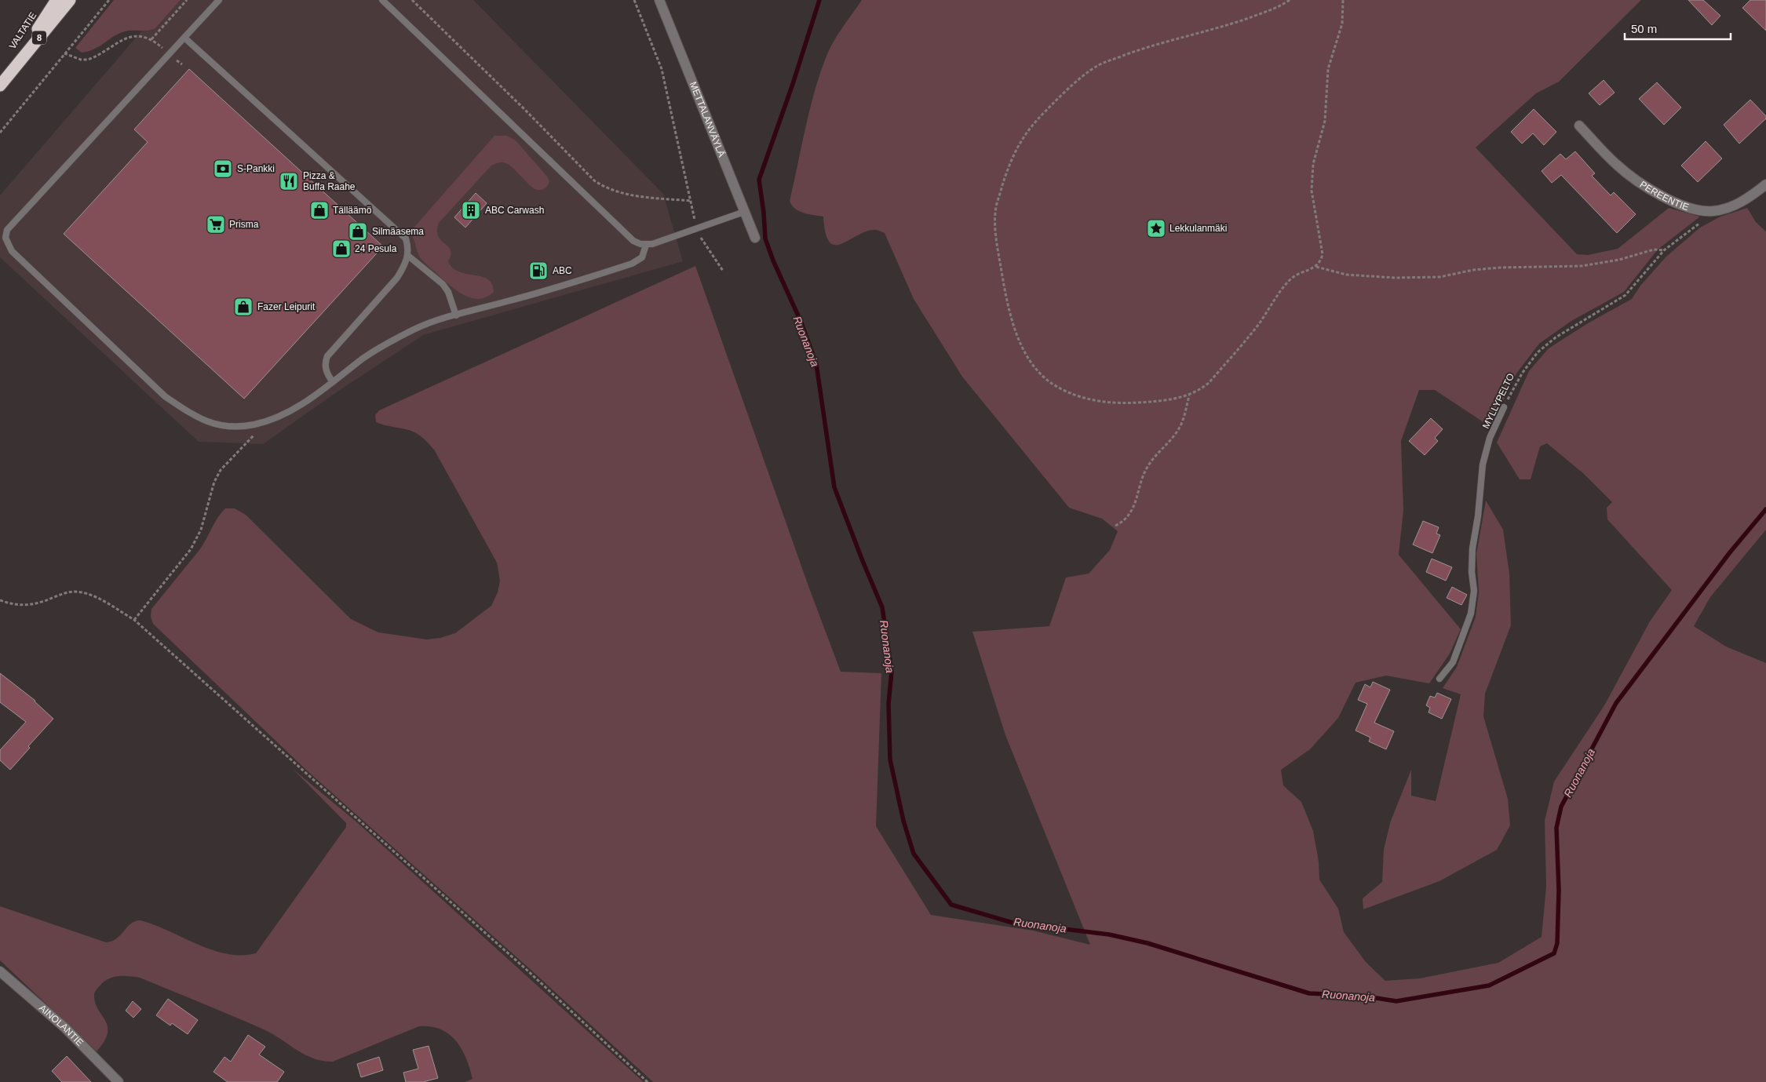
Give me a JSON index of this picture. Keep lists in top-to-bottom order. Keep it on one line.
{"streets":{"highway":["VALTATIE","8"],"street":["METTALANVÄYLÄ","PEREENTIE","AINOLANTIE"],"lane":["MYLLYPELTO"]},"crossings":[["PEREENTIE","MYLLYPELTO"]],"water":["Ruonanoja"],"places":{"bank":["S-Pankki"],"restaurant":["Pizza & Buffa Raahe"],"shop":["Tälläämö","Silmäasema","24 Pesula","Fazer Leipurit"],"building":["ABC Carwash"],"supermarket":["Prisma"],"place":["Lekkulanmäki"],"fuel station":["ABC"]},"scale_bar":"50 m"}
